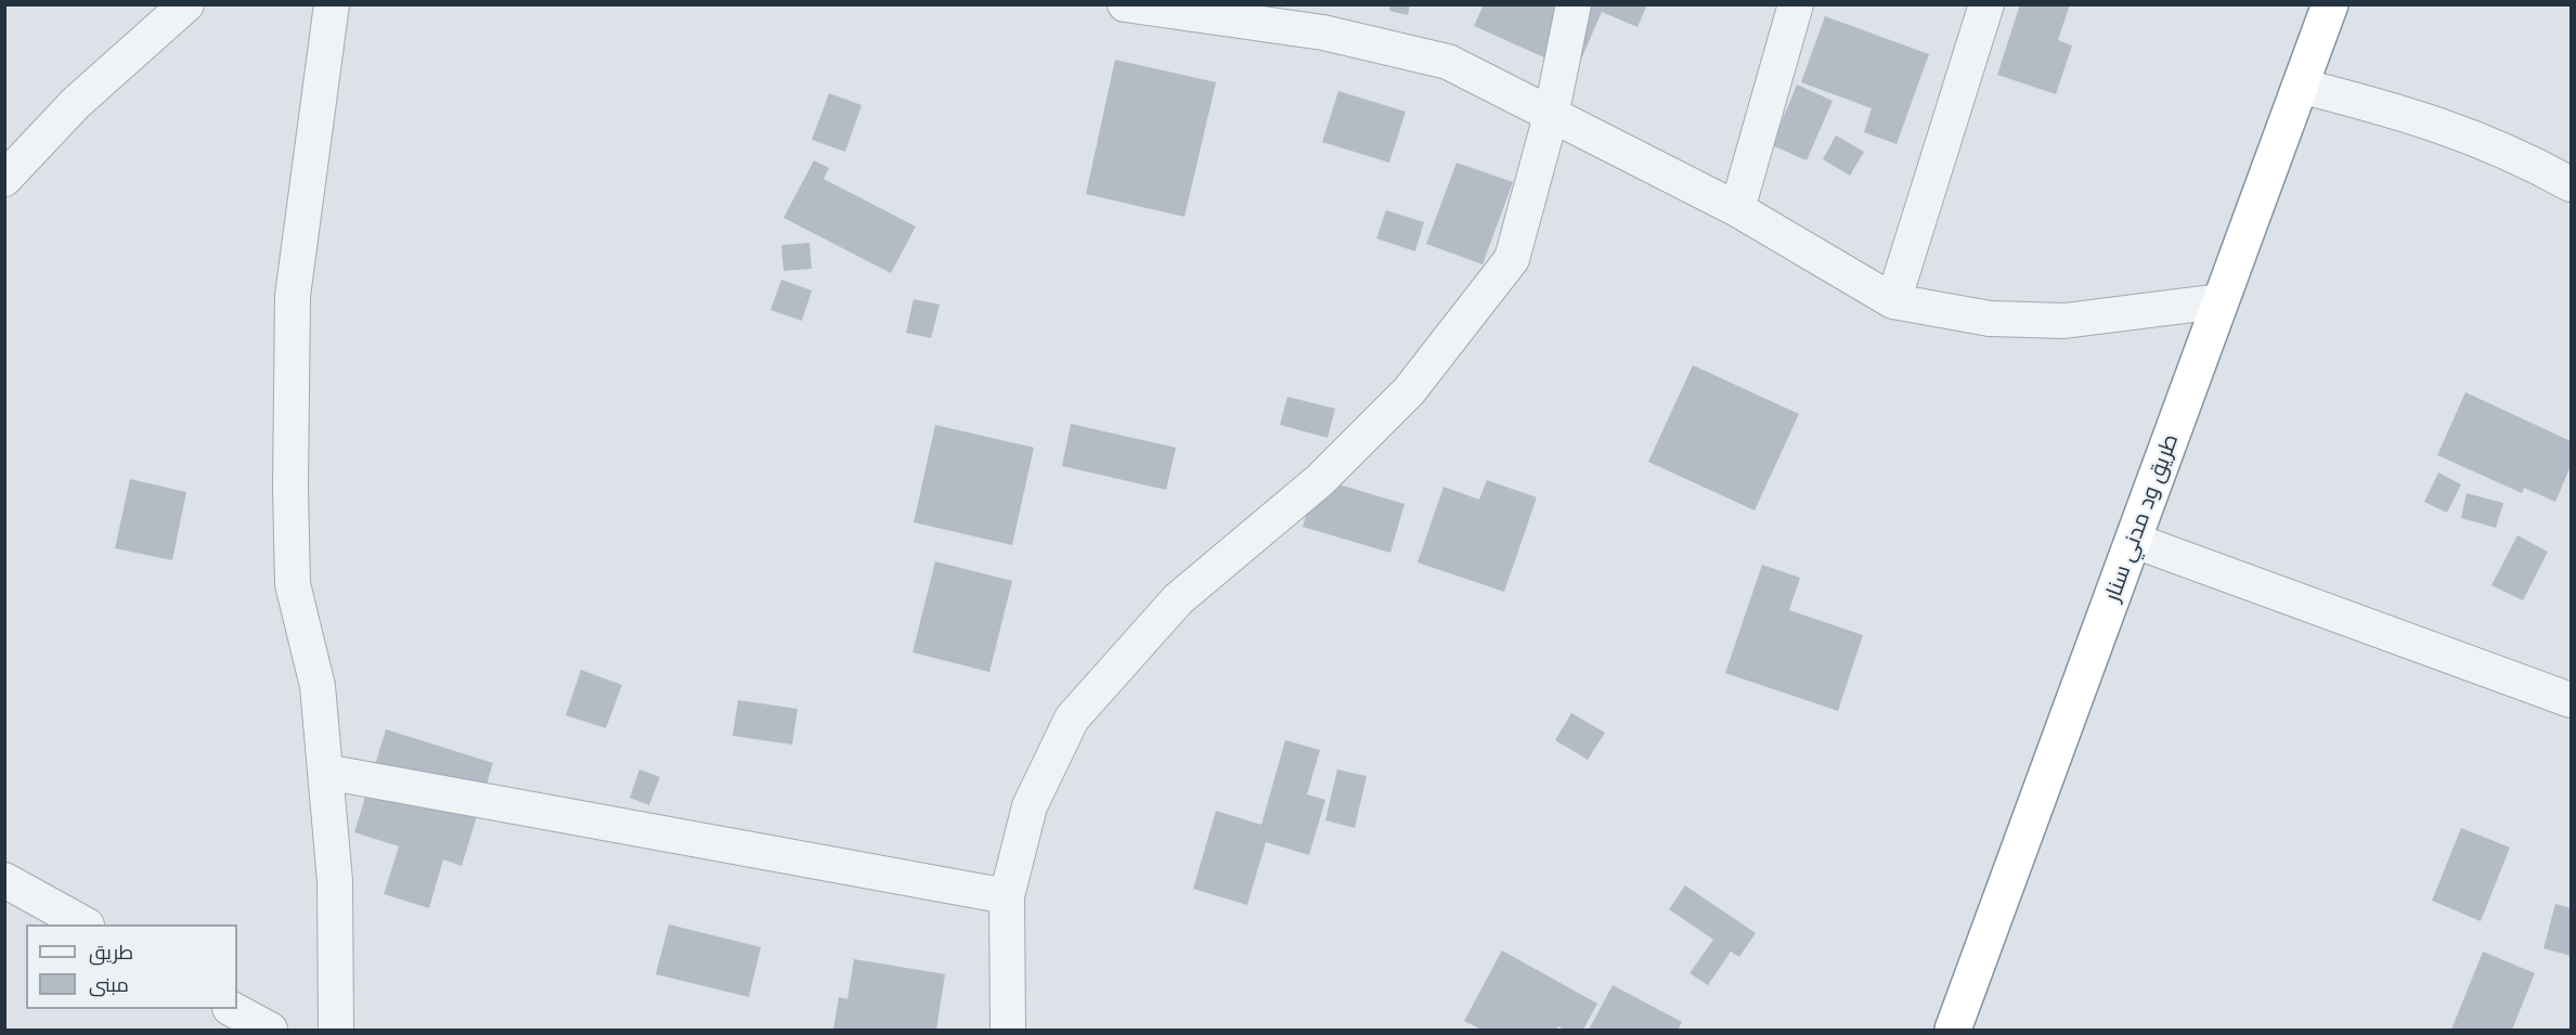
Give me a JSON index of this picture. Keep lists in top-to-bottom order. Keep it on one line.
{"streets":{"highway":["طريق ود مدني سنار"]},"legend":["طريق","مبنى"]}
